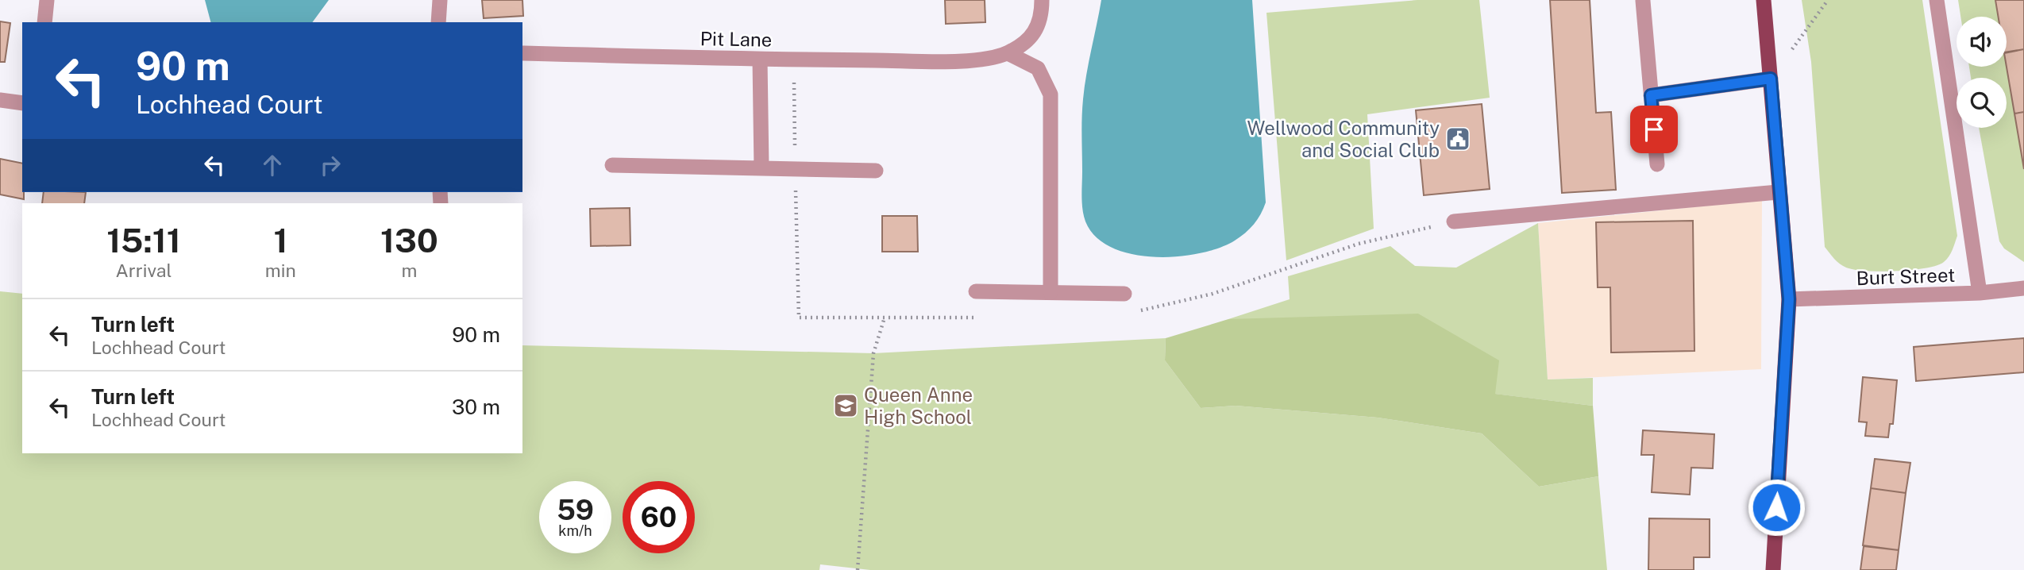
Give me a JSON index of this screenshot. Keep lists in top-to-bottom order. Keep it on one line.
{"streets":{"street":["Pit Lane","Burt Street"]},"places":{"public building":["Wellwood Community and Social Club"],"school or university":["Queen Anne High School"]},"page":{"turn":["90 m","Lochhead Court"],"eta":["15:11","Arrival","1","min","130","m"],"list":[{"name":"Turn left","note":"Lochhead Court","value":"90 m"},{"name":"Turn left","note":"Lochhead Court","value":"30 m"}],"speed":"59 km/h","limit":"60"}}
